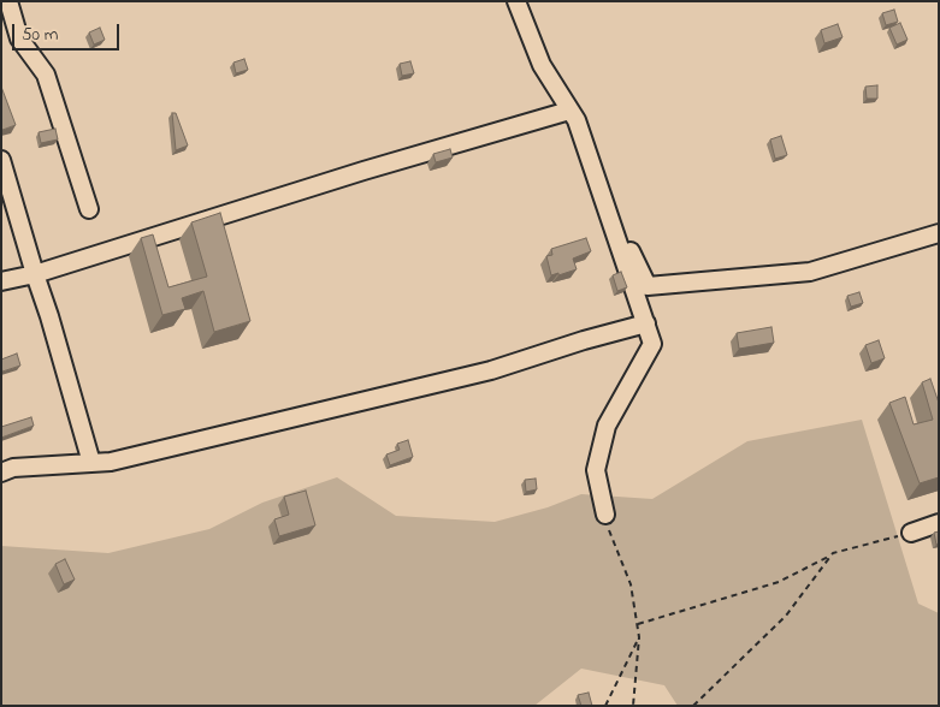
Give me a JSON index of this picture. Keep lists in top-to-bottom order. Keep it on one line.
{"scale_bar":"50 m"}
